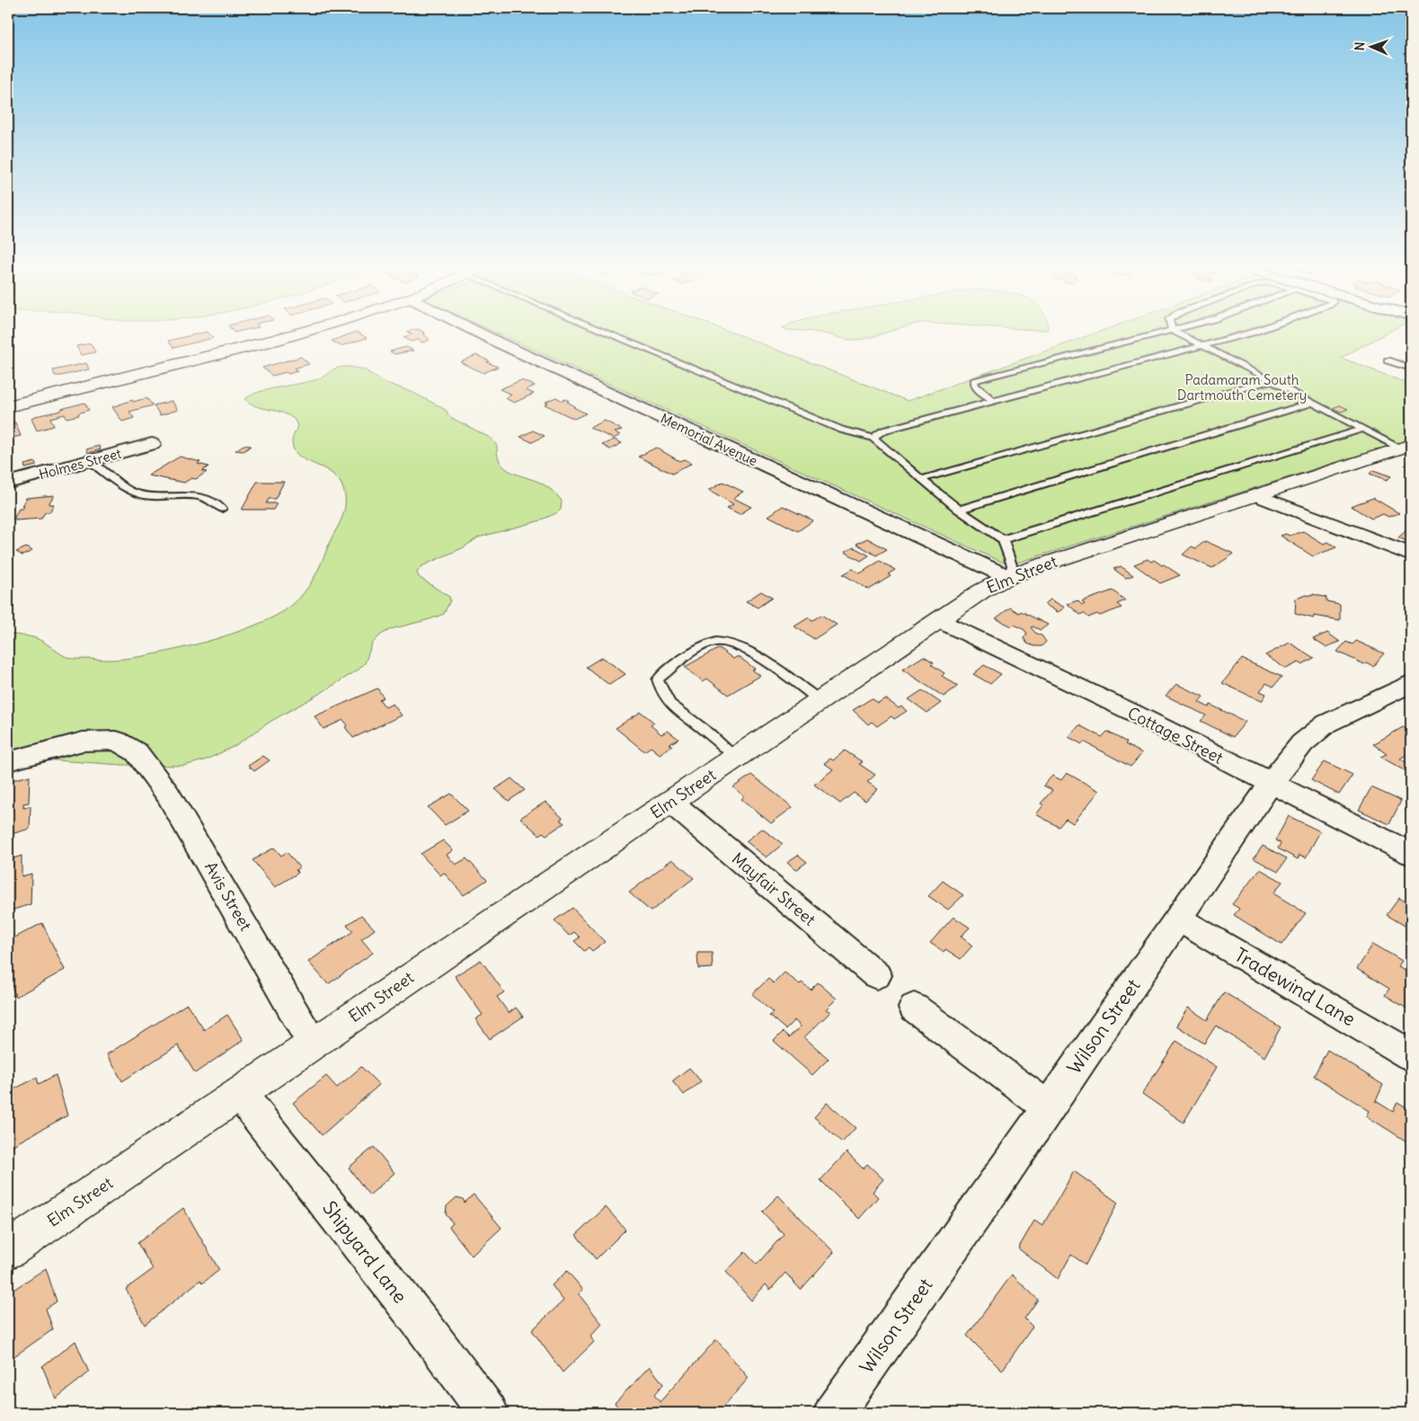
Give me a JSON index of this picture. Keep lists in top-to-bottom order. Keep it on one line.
{"streets":{"street":["Memorial Avenue","Holmes Street","Elm Street","Cottage Street","Mayfair Street","Avis Street","Tradewind Lane","Wilson Street","Shipyard Lane"]},"crossings":[["Memorial Avenue","Elm Street"],["Elm Street","Cottage Street"],["Elm Street","Mayfair Street"],["Elm Street","Avis Street"],["Elm Street","Shipyard Lane"],["Cottage Street","Wilson Street"],["Tradewind Lane","Wilson Street"]],"parks":["Padamaram South Dartmouth Cemetery"],"north":"left"}
